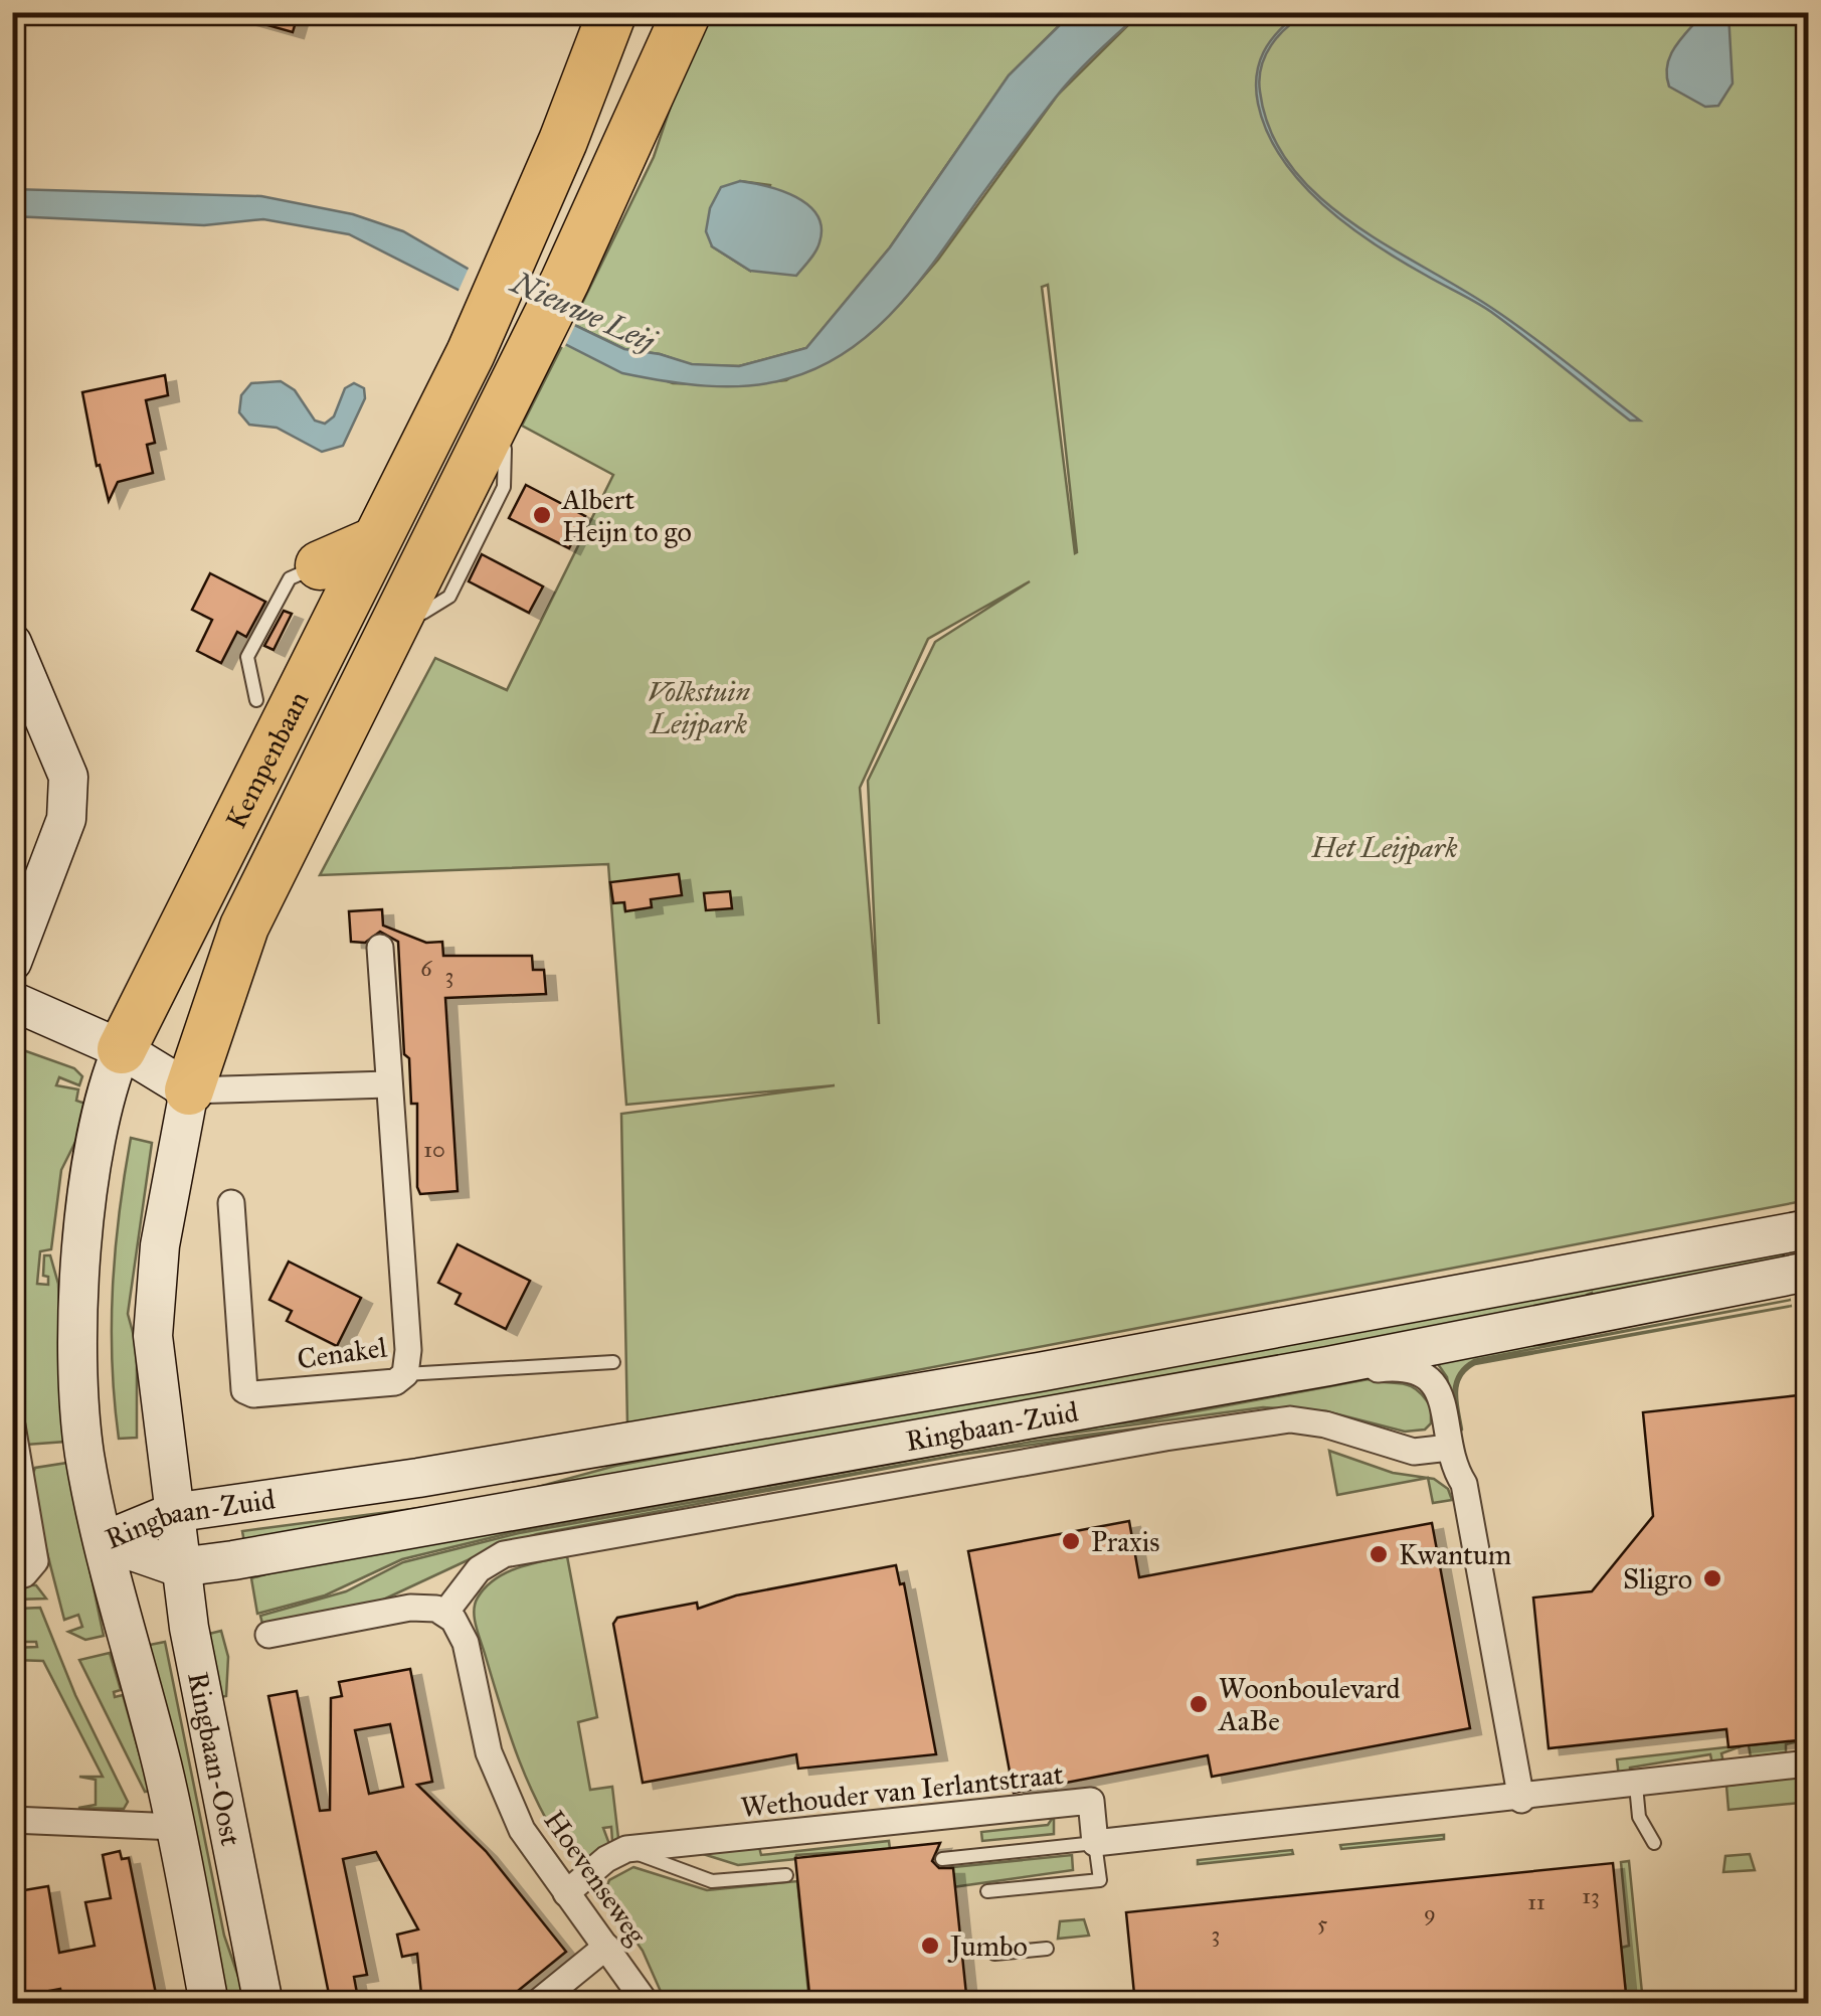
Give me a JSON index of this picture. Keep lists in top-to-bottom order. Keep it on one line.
{"streets":{"highway":["Kempenbaan"],"main road":["Ringbaan-Zuid","Ringbaan-Oost"],"street":["Cenakel","Wethouder van Ierlantstraat","Hoevenseweg"]},"crossings":[["Kempenbaan","Ringbaan-Zuid"],["Kempenbaan","Ringbaan-Oost"],["Ringbaan-Zuid","Ringbaan-Oost"],["Ringbaan-Zuid","Hoevenseweg"],["Wethouder van Ierlantstraat","Hoevenseweg"]],"water":["Nieuwe Leij"],"parks":["Volkstuin Leijpark","Het Leijpark"],"places":["Albert Heijn to go","Praxis","Kwantum","Sligro","Woonboulevard AaBe","Jumbo"],"house_numbers":["6","3","10","13","11","9","5","3"]}
